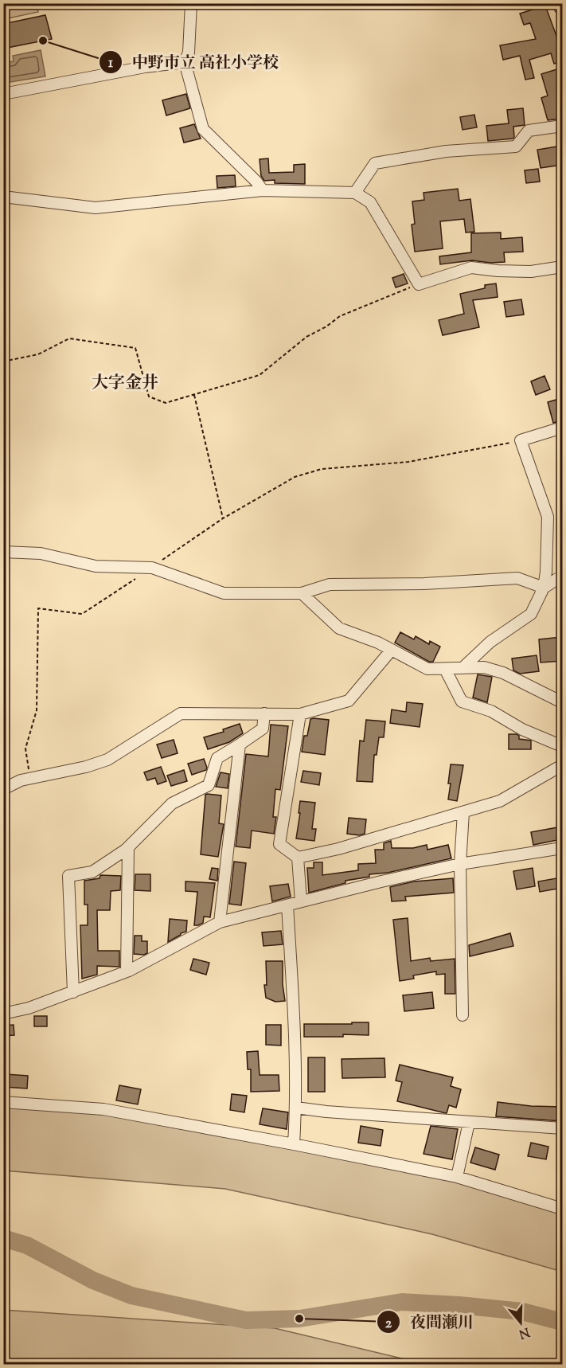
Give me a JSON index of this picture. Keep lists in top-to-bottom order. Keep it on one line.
{"districts":["大字金井"],"places":["中野市立 高社小学校","夜間瀬川"],"north":"bottom"}
